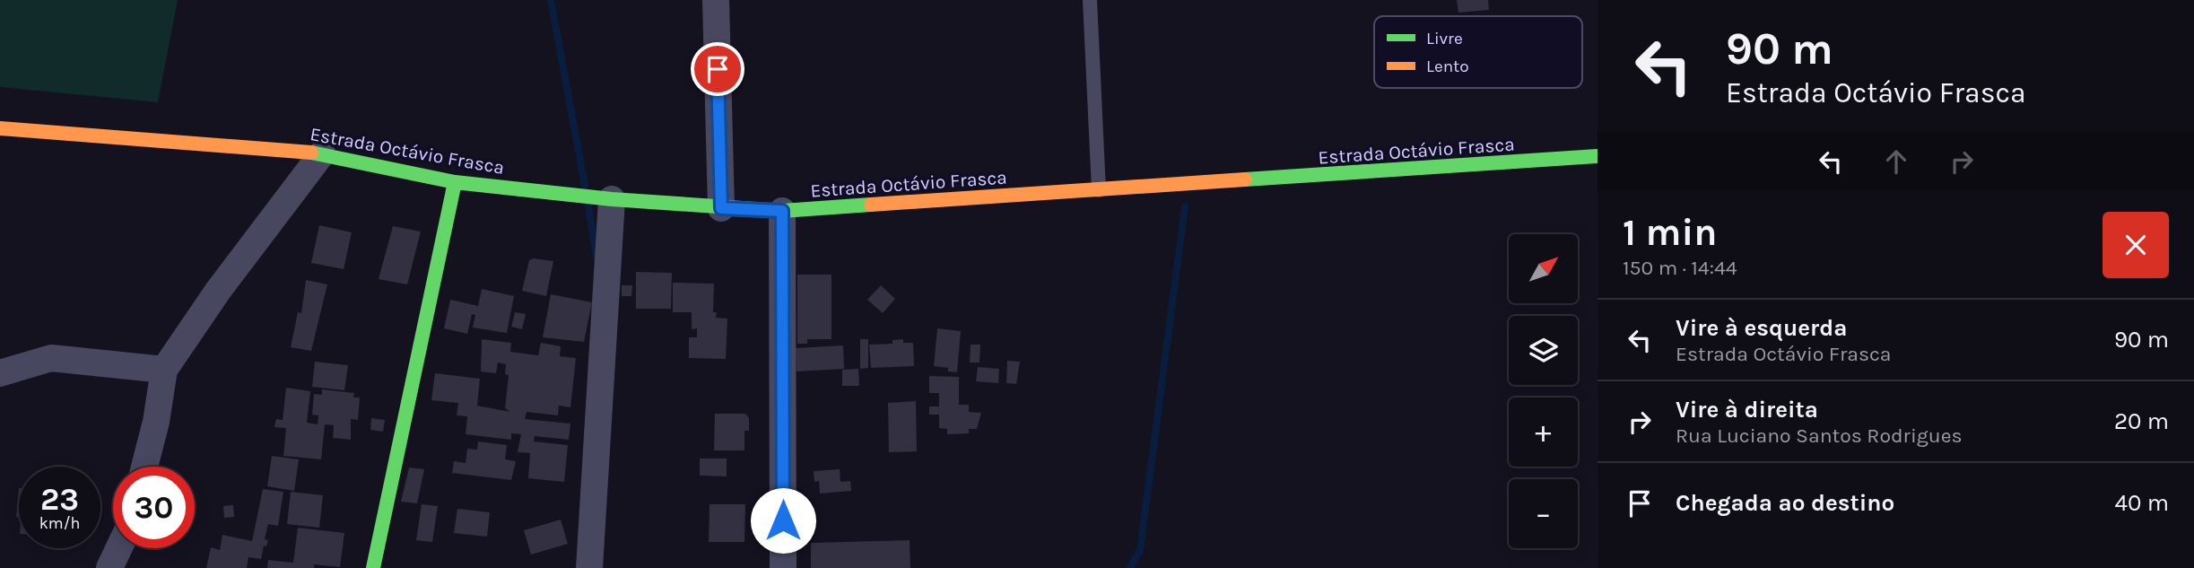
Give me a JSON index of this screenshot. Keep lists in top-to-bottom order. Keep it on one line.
{"streets":{"street":["Estrada Octávio Frasca"]},"legend":["Livre","Lento"],"north":"top right","page":{"turn":["90 m","Estrada Octávio Frasca"],"heading":["1 min","150 m · 14:44"],"map_buttons":["+","−"],"list":[{"name":"Vire à esquerda","note":"Estrada Octávio Frasca","value":"90 m"},{"name":"Vire à direita","note":"Rua Luciano Santos Rodrigues","value":"20 m"},{"name":"Chegada ao destino","value":"40 m"}],"speed":"23 km/h","limit":"30"}}
